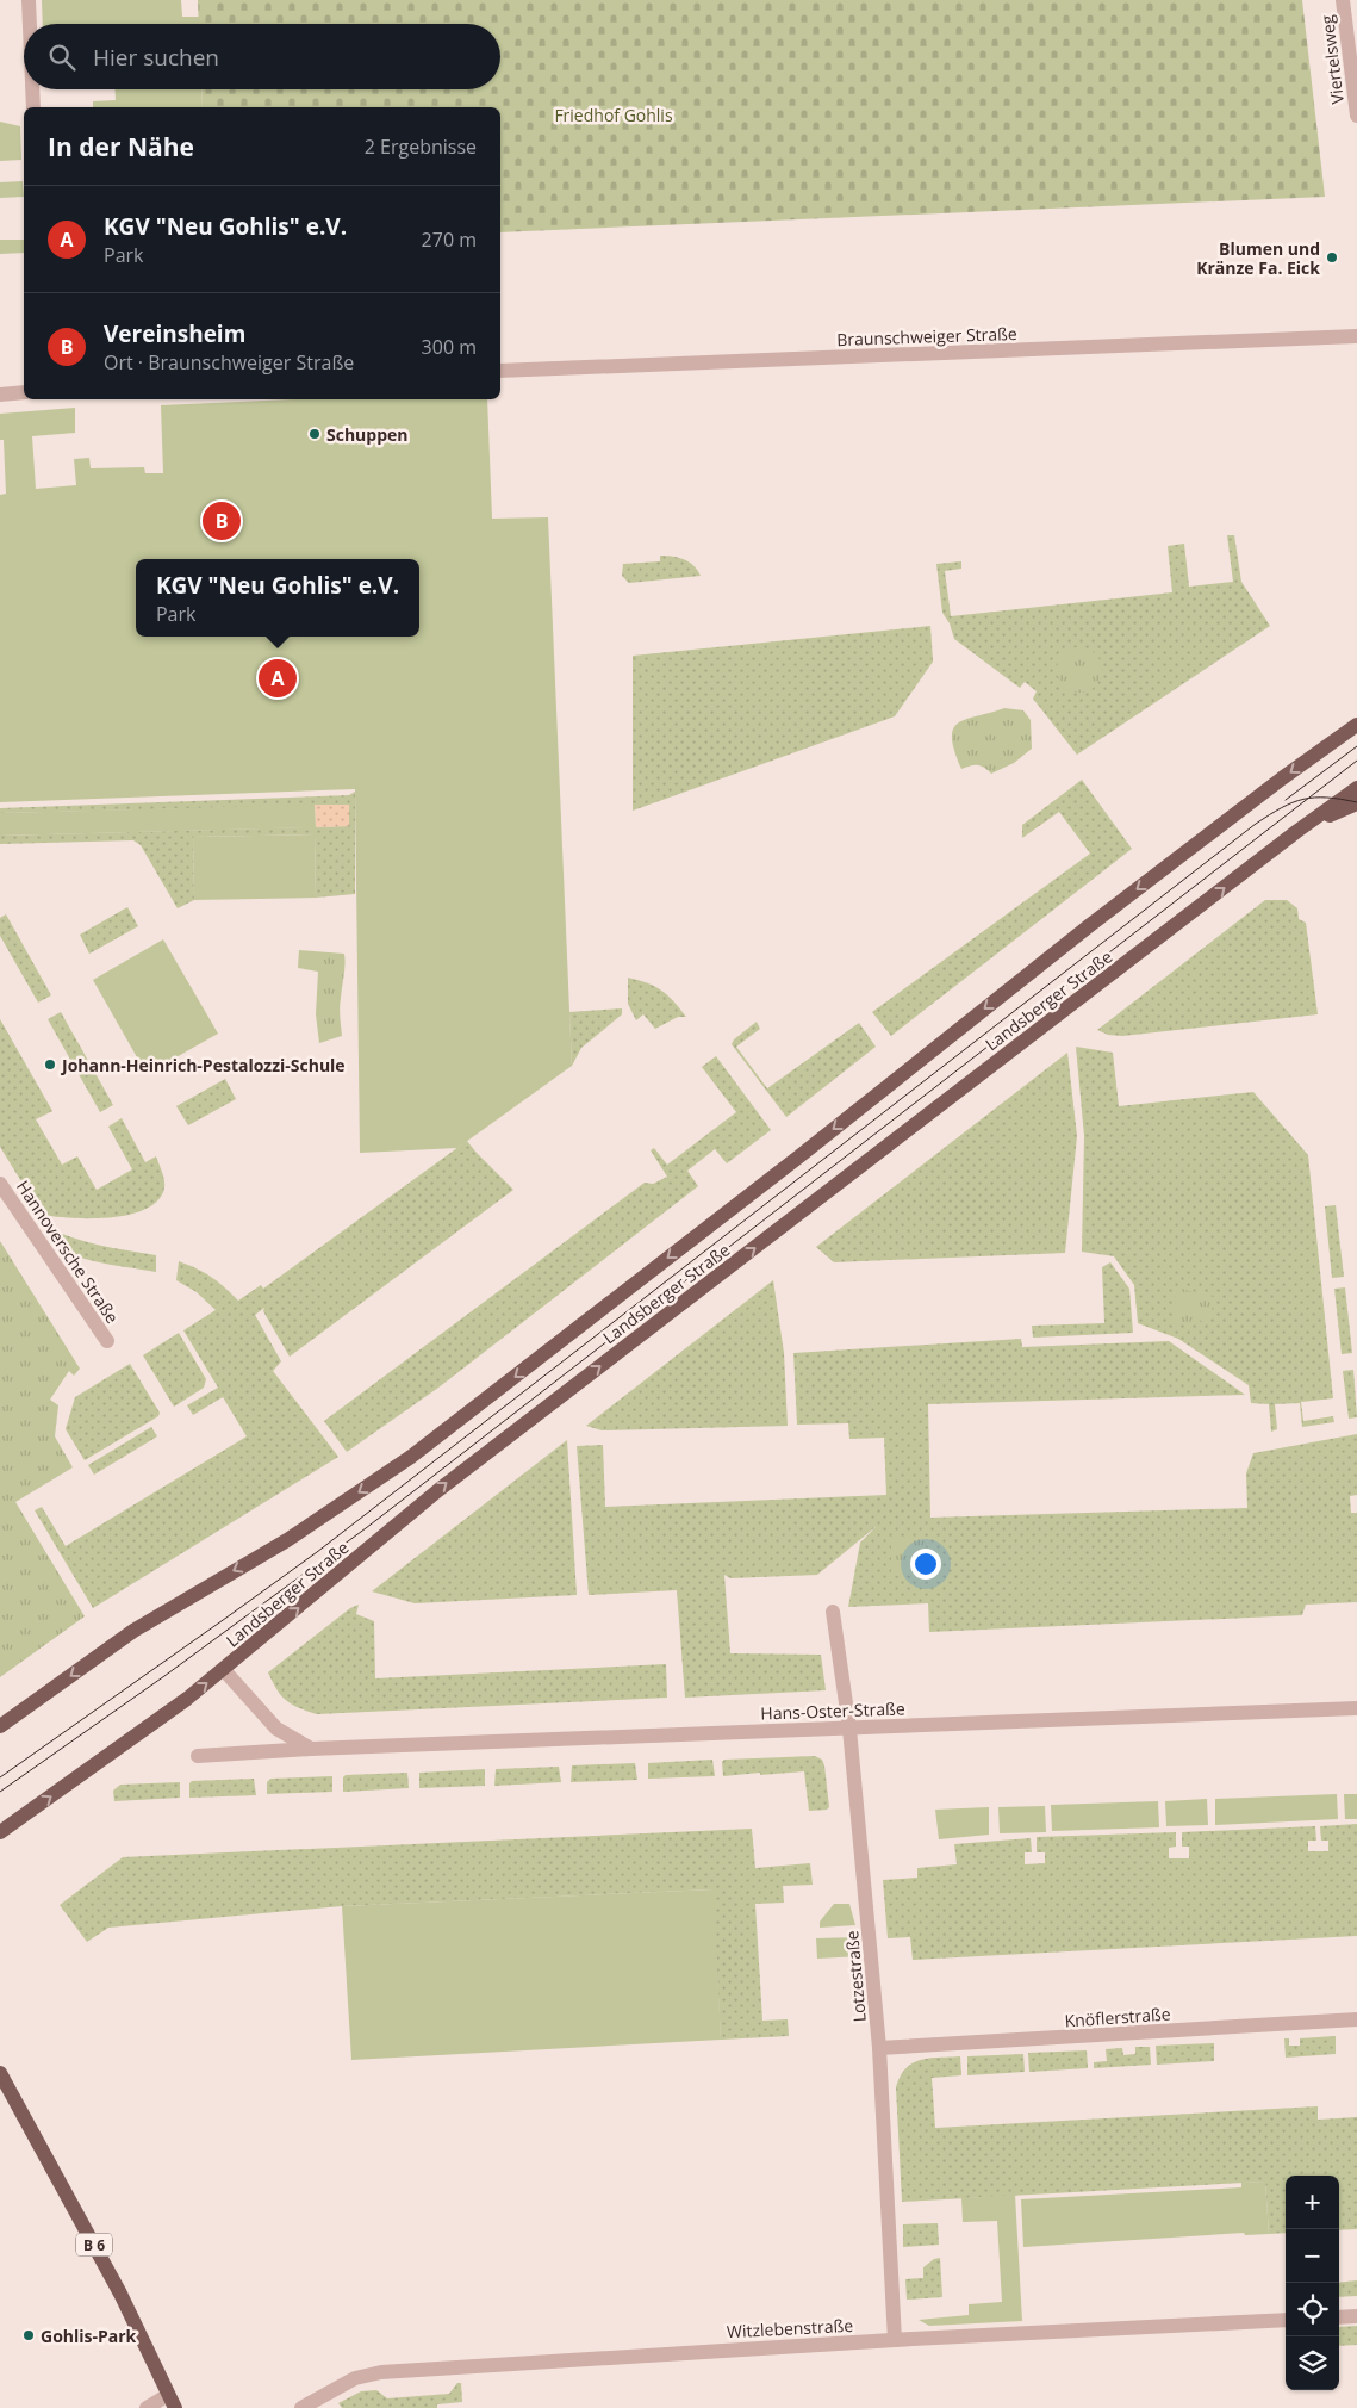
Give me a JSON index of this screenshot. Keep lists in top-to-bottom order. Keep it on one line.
{"streets":{"main road":["Landsberger Straße","B 6"],"street":["Viertelsweg","Braunschweiger Straße","Hannoversche Straße","Hans-Oster-Straße","Lotzestraße","Knöflerstraße","Witzlebenstraße"]},"crossings":[["Hans-Oster-Straße","Lotzestraße"],["Lotzestraße","Knöflerstraße"],["Lotzestraße","Witzlebenstraße"]],"parks":["Friedhof Gohlis"],"places":["Blumen und Kränze Fa. Eick","Schuppen","Johann-Heinrich-Pestalozzi-Schule","Gohlis-Park"],"page":{"search":"Hier suchen","heading":["In der Nähe","2 Ergebnisse"],"list":[{"mark":"A","name":"KGV \"Neu Gohlis\" e.V.","note":"Park","value":"270 m"},{"mark":"B","name":"Vereinsheim","note":"Ort · Braunschweiger Straße","value":"300 m"}],"pins":["B","A"],"popup":["KGV \"Neu Gohlis\" e.V.","Park"],"map_buttons":["+","−"]}}
